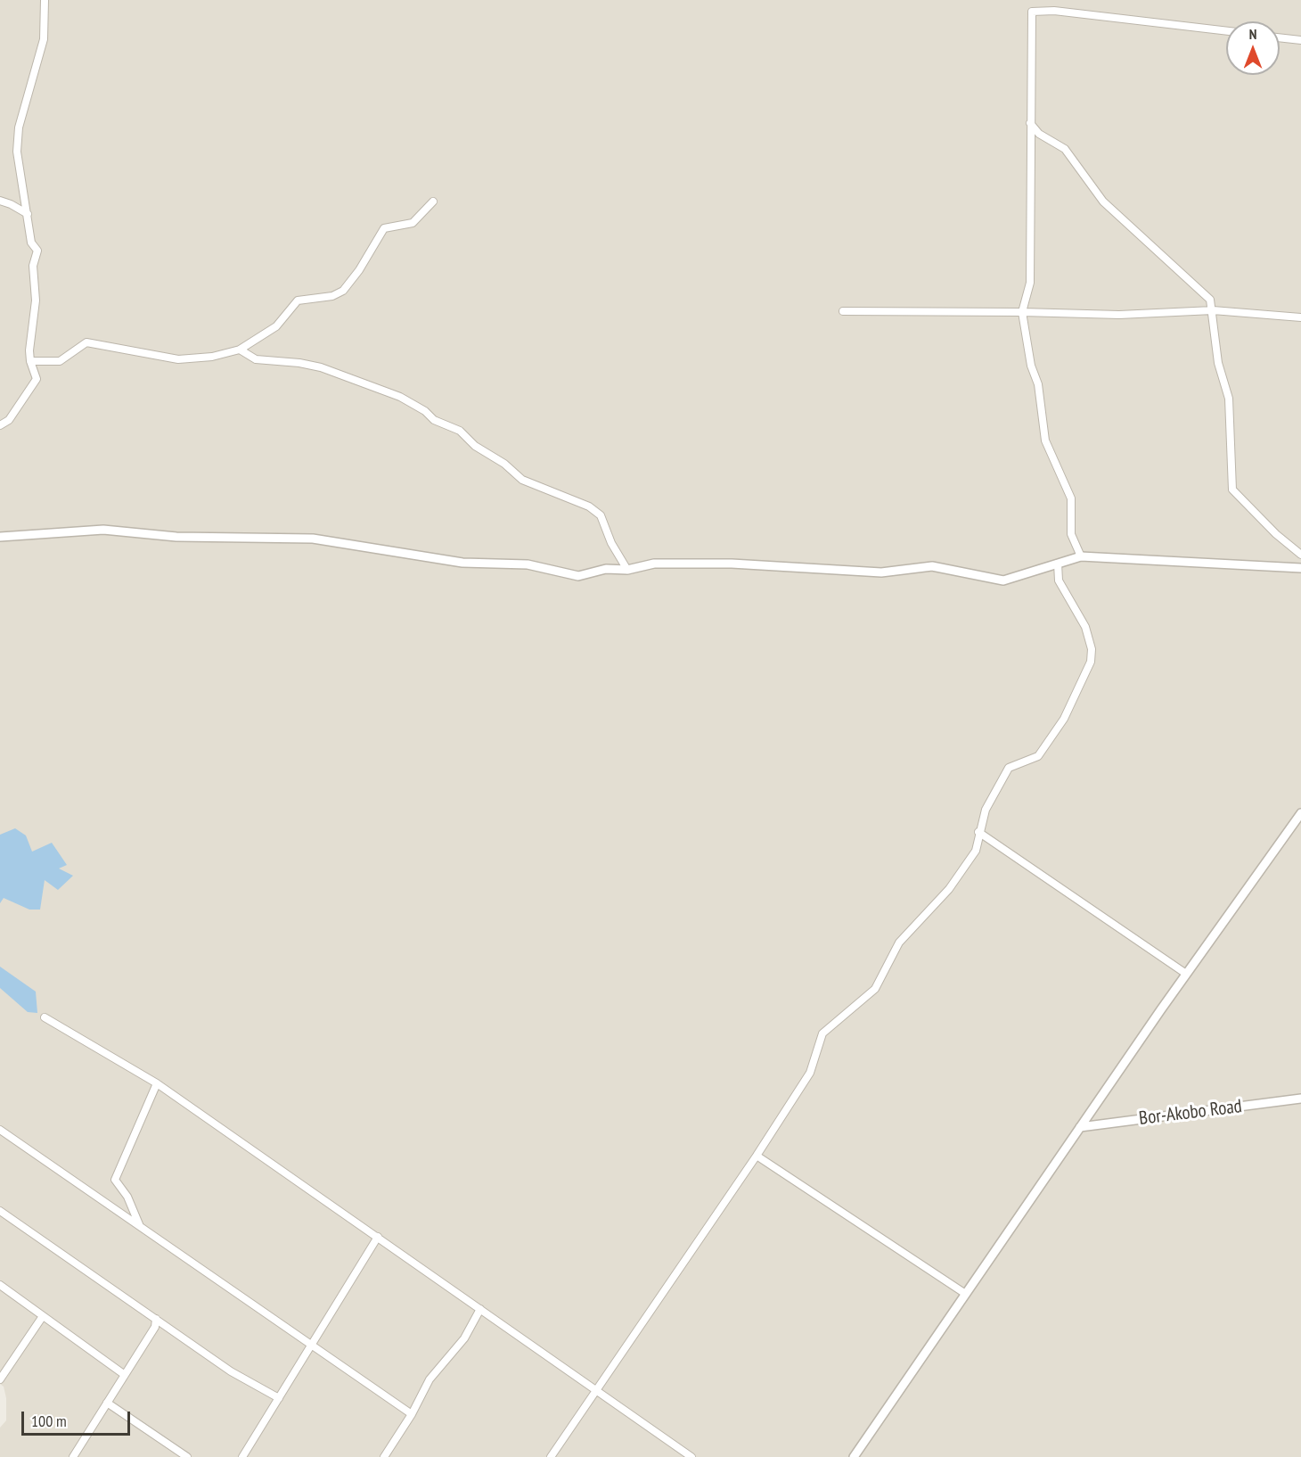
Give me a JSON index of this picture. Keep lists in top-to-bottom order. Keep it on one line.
{"streets":{"street":["Bor-Akobo Road"]},"scale_bar":"100 m","north":"top"}
